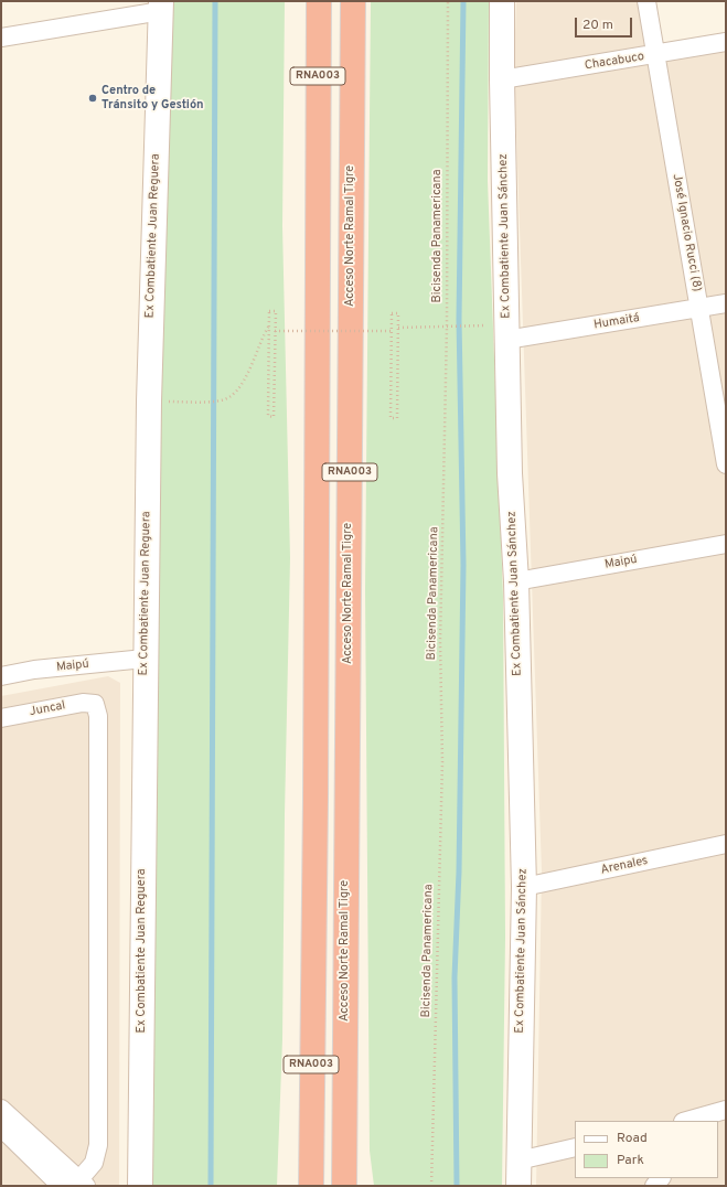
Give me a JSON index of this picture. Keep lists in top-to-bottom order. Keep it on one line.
{"streets":{"highway":["RNA003","Acceso Norte Ramal Tigre"],"street":["Chacabuco","José Ignacio Rucci (8)","Ex Combatiente Juan Reguera","Ex Combatiente Juan Sánchez","Humaitá","Maipú","Juncal","Arenales"],"path":["Bicisenda Panamericana"]},"crossings":[["Chacabuco","José Ignacio Rucci (8)"],["Chacabuco","Ex Combatiente Juan Sánchez"],["José Ignacio Rucci (8)","Humaitá"],["Ex Combatiente Juan Reguera","Maipú"],["Ex Combatiente Juan Sánchez","Humaitá"],["Ex Combatiente Juan Sánchez","Maipú"],["Ex Combatiente Juan Sánchez","Arenales"]],"places":["Centro de Tránsito y Gestión"],"legend":["Road","Park"],"scale_bar":"20 m"}
